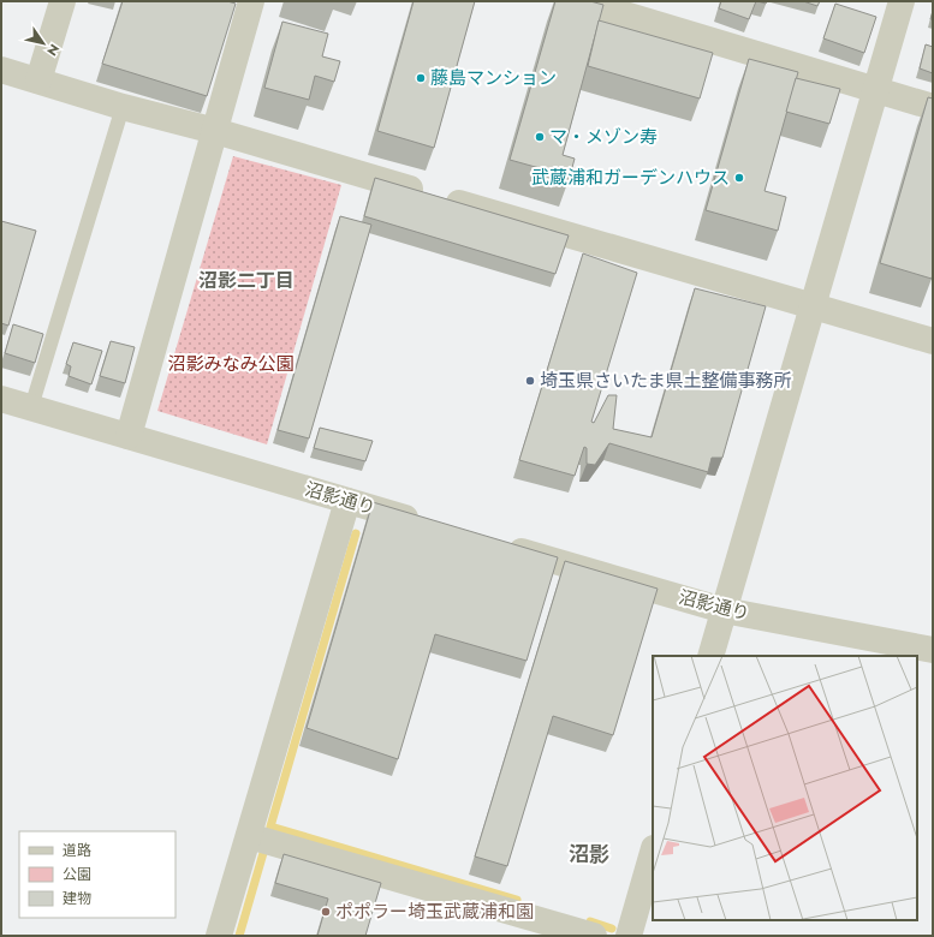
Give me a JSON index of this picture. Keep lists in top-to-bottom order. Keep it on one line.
{"streets":{"street":["沼影通り"]},"districts":["沼影二丁目","沼影"],"parks":["沼影みなみ公園"],"places":["藤島マンション","マ・メゾン寿","武蔵浦和ガーデンハウス","埼玉県さいたま県土整備事務所","ポポラー埼玉武蔵浦和園"],"legend":["道路","公園","建物"],"north":"bottom right"}
